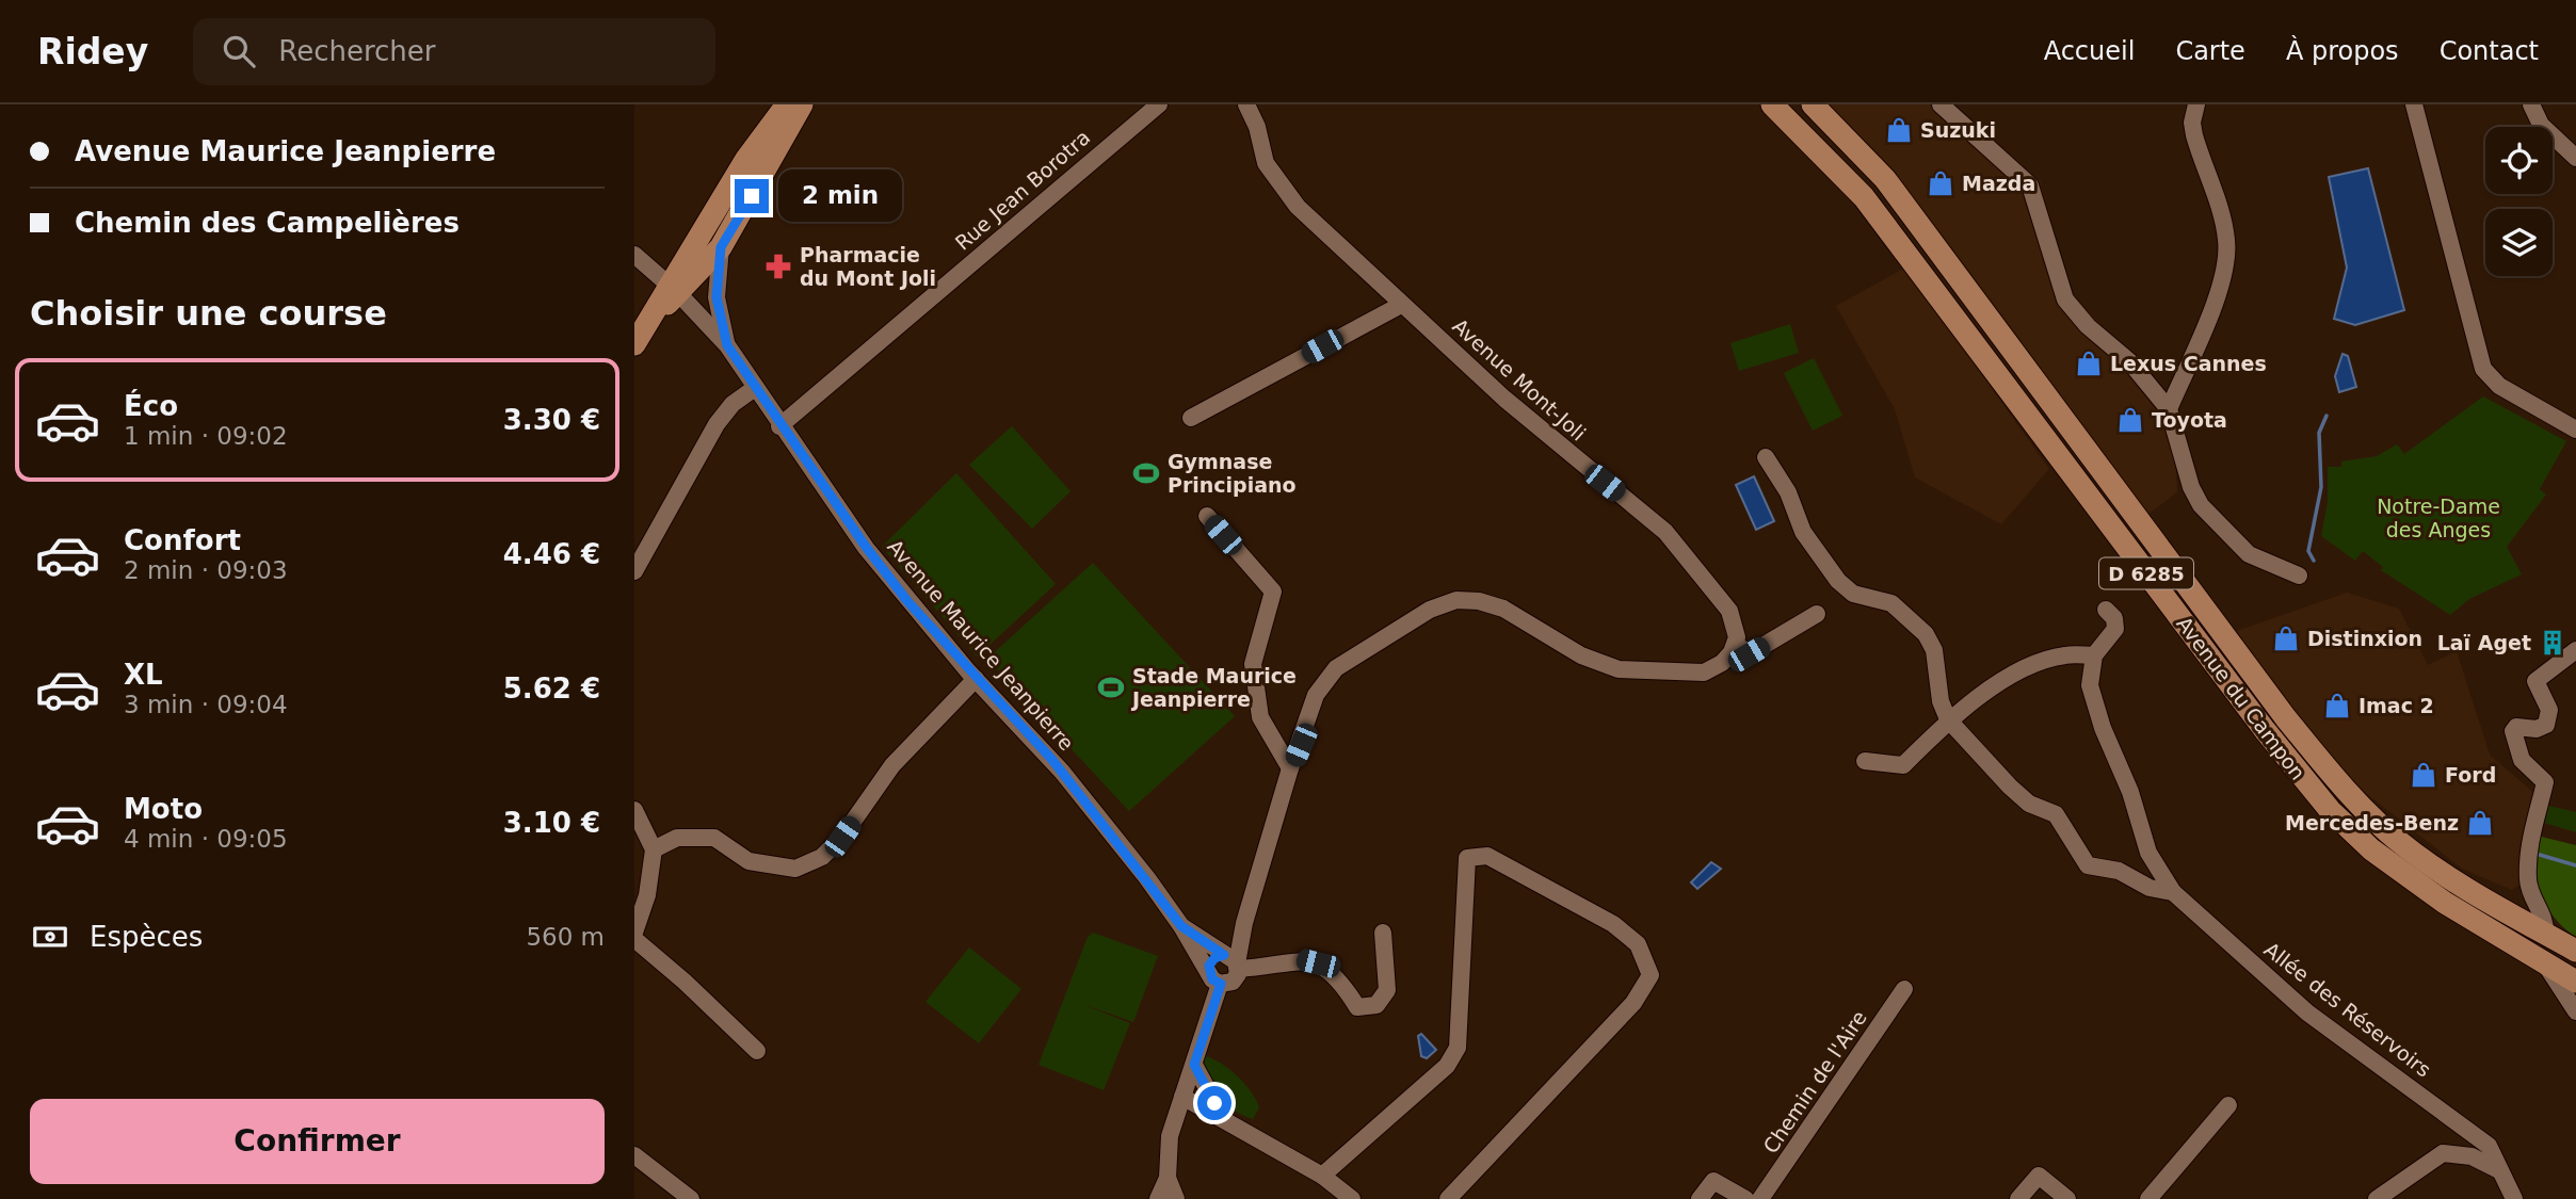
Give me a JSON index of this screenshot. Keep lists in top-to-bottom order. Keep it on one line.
{"streets":{"main road":["D 6285","Avenue du Campon"],"street":["Rue Jean Borotra","Avenue Mont-Joli","Avenue Maurice Jeanpierre","Allée des Réservoirs","Chemin de l'Aire"]},"crossings":[["Rue Jean Borotra","Avenue Maurice Jeanpierre"]],"parks":["Notre-Dame des Anges"],"places":{"shop":["Suzuki","Mazda","Lexus Cannes","Toyota","Distinxion","Imac 2","Ford","Mercedes-Benz"],"pharmacy":["Pharmacie du Mont Joli"],"sports":["Gymnase Principiano","Stade Maurice Jeanpierre"],"building":["Laï Aget"]},"page":{"header":"Ridey","search":"Rechercher","nav":["Accueil","Carte","À propos","Contact"],"banner":["Avenue Maurice Jeanpierre","Chemin des Campelières"],"bubble":"2 min","heading":"Choisir une course","list":[{"name":"Éco","note":"1 min · 09:02","value":"3.30 €"},{"name":"Confort","note":"2 min · 09:03","value":"4.46 €"},{"name":"XL","note":"3 min · 09:04","value":"5.62 €"},{"name":"Moto","note":"4 min · 09:05","value":"3.10 €"}],"pay":["Espèces","560 m"],"buttons":"Confirmer"}}
